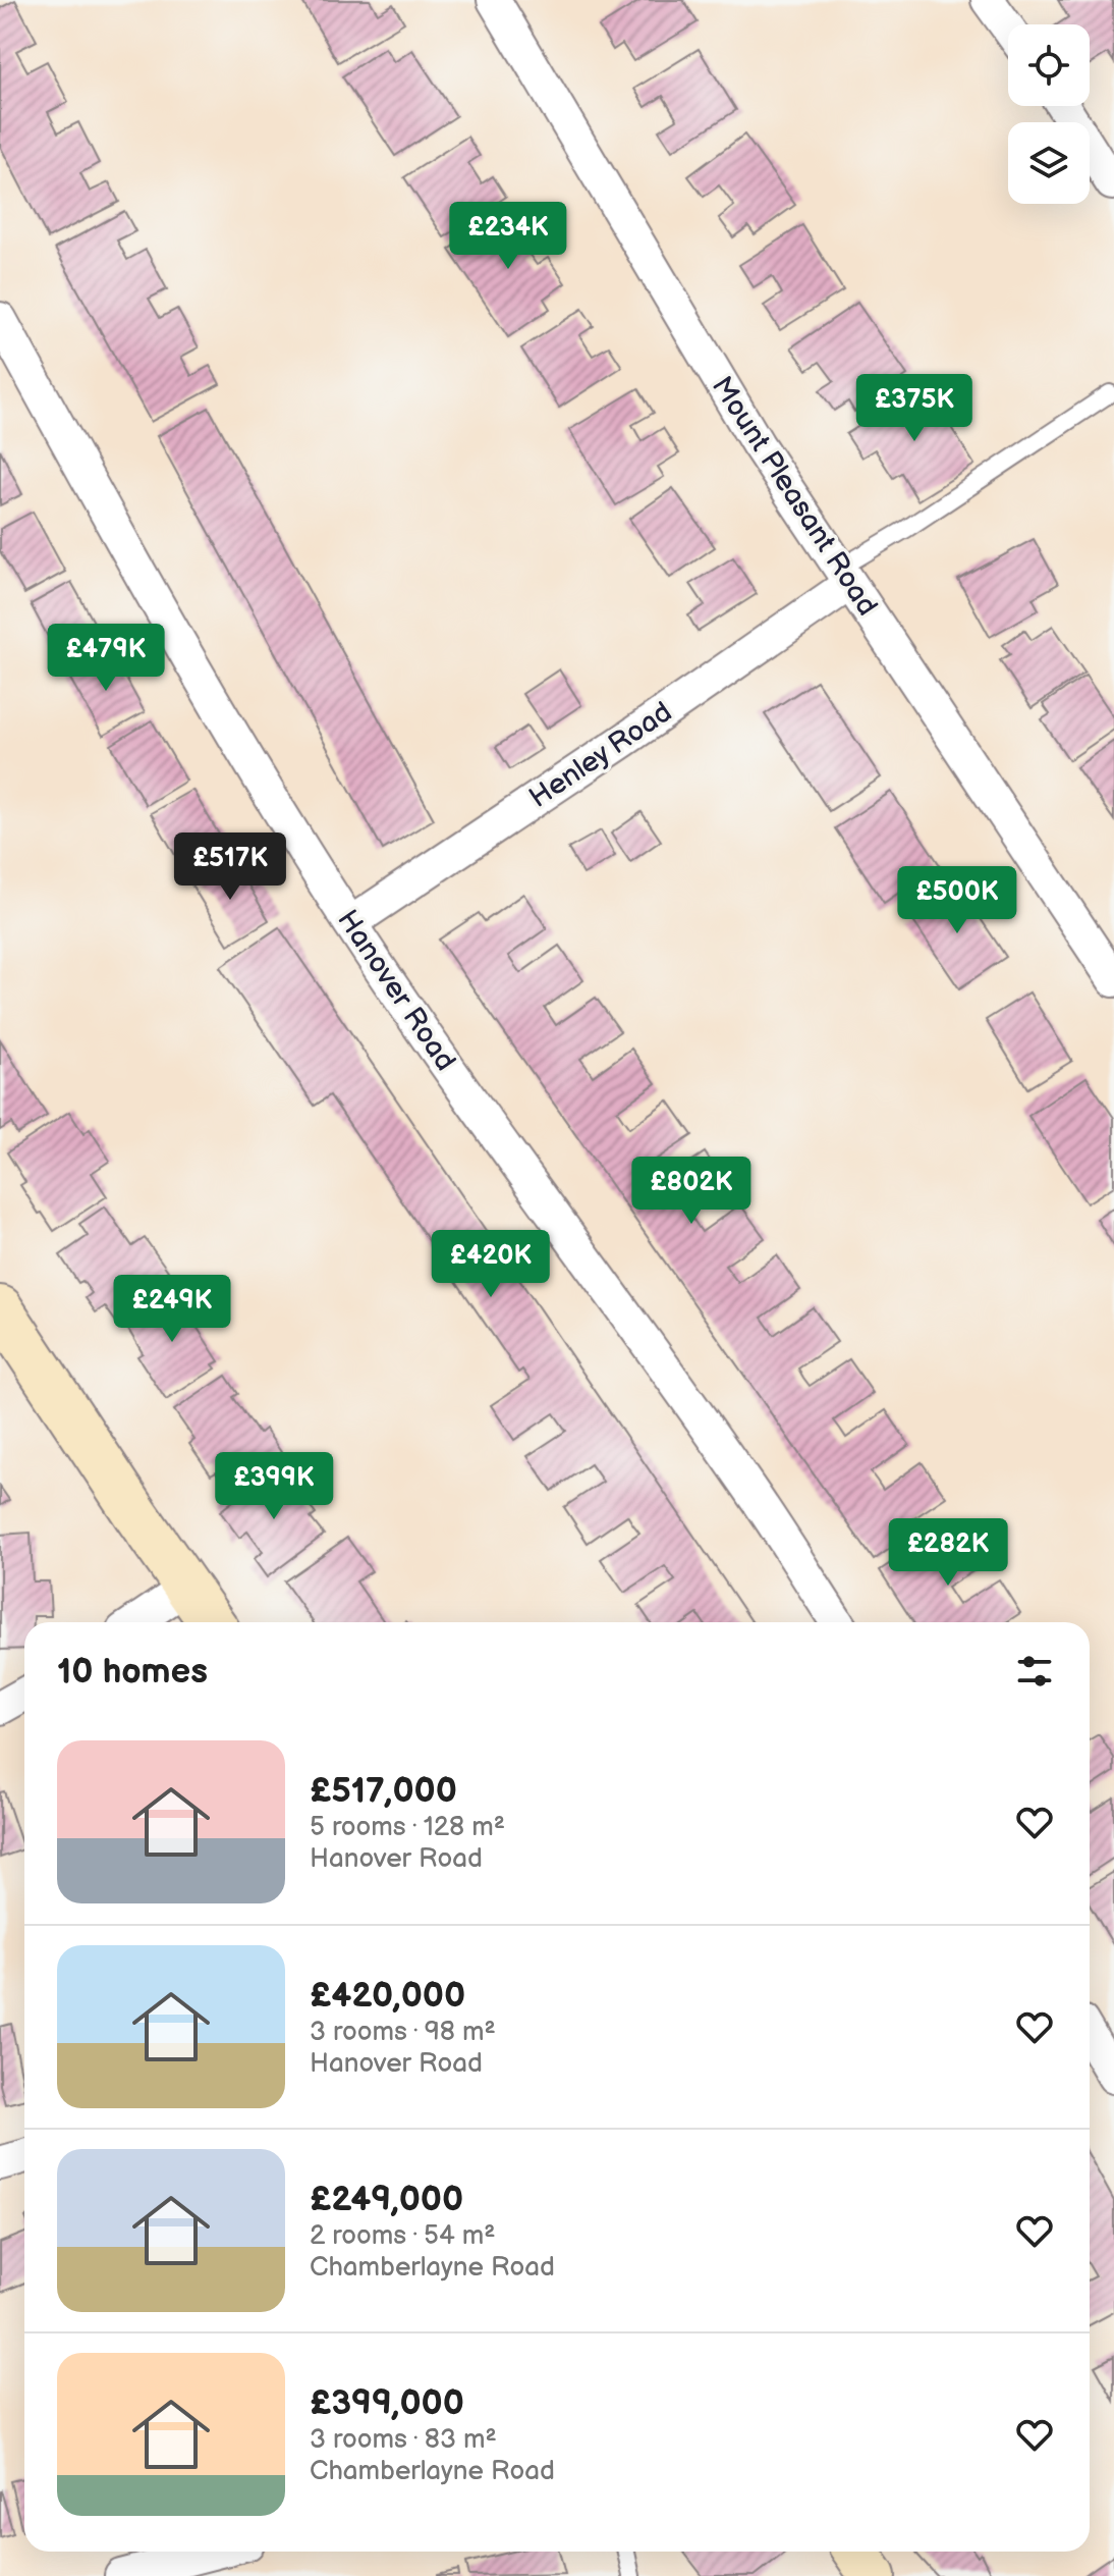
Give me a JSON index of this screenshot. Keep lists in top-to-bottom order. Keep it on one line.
{"streets":{"street":["Mount Pleasant Road","Henley Road","Hanover Road"]},"crossings":[["Mount Pleasant Road","Henley Road"],["Henley Road","Hanover Road"]],"page":{"price":["£234K","£375K","£479K","£517K","£500K","£802K","£420K","£249K","£399K","£282K"],"heading":"10 homes","list":[{"name":"£517,000","note":"5 rooms · 128 m² · Hanover Road"},{"name":"£420,000","note":"3 rooms · 98 m² · Hanover Road"},{"name":"£249,000","note":"2 rooms · 54 m² · Chamberlayne Road"},{"name":"£399,000","note":"3 rooms · 83 m² · Chamberlayne Road"}]}}
